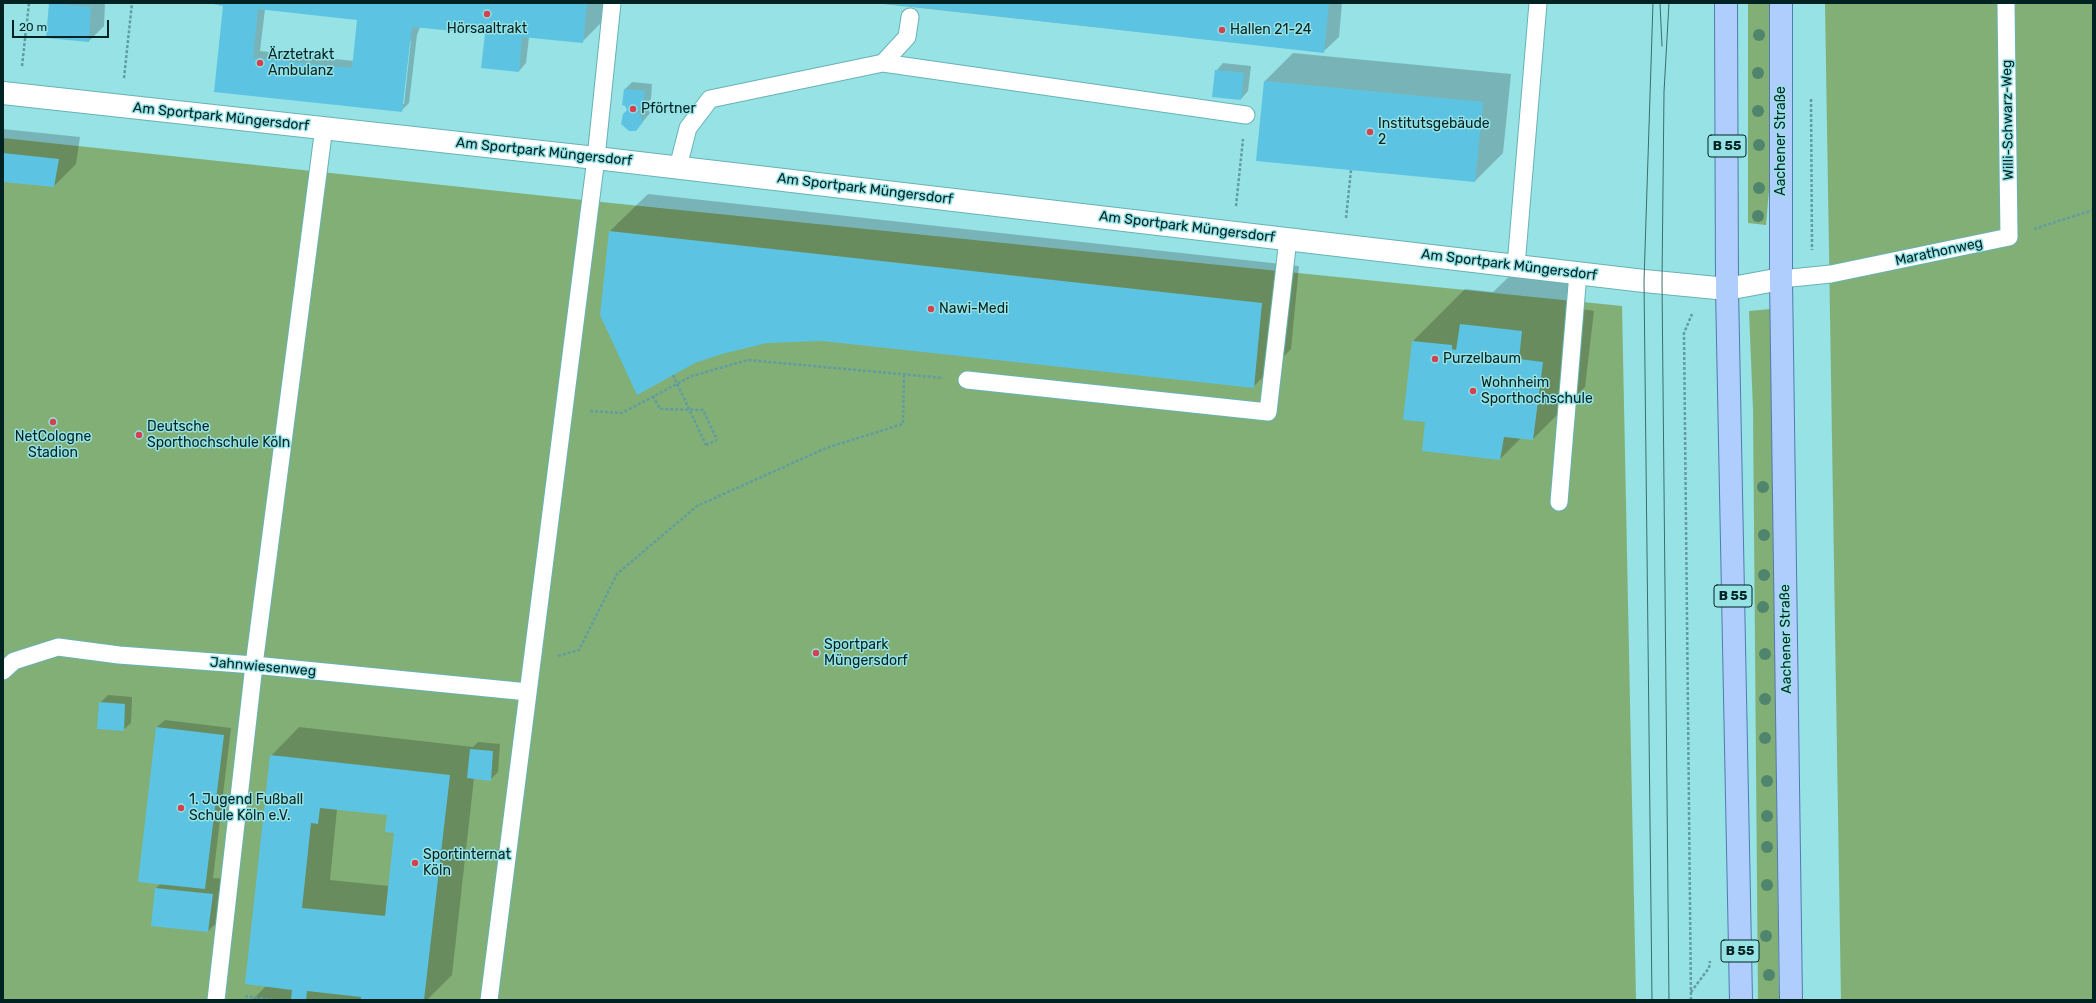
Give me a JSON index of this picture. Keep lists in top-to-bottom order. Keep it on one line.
{"streets":{"main road":["Aachener Straße","B 55"],"street":["Am Sportpark Müngersdorf"],"lane":["Willi-Schwarz-Weg","Marathonweg","Jahnwiesenweg"]},"crossings":[["Am Sportpark Müngersdorf","B 55"],["Willi-Schwarz-Weg","Marathonweg"],["Aachener Straße","Marathonweg"]],"places":["Hörsaaltrakt","Hallen 21-24","Ärztetrakt Ambulanz","Pförtner","Institutsgebäude 2","Nawi-Medi","Purzelbaum","Wohnheim Sporthochschule","NetCologne Stadion","Deutsche Sporthochschule Köln","Sportpark Müngersdorf","1. Jugend Fußball Schule Köln e.V.","Sportinternat Köln"],"scale_bar":"20 m"}
